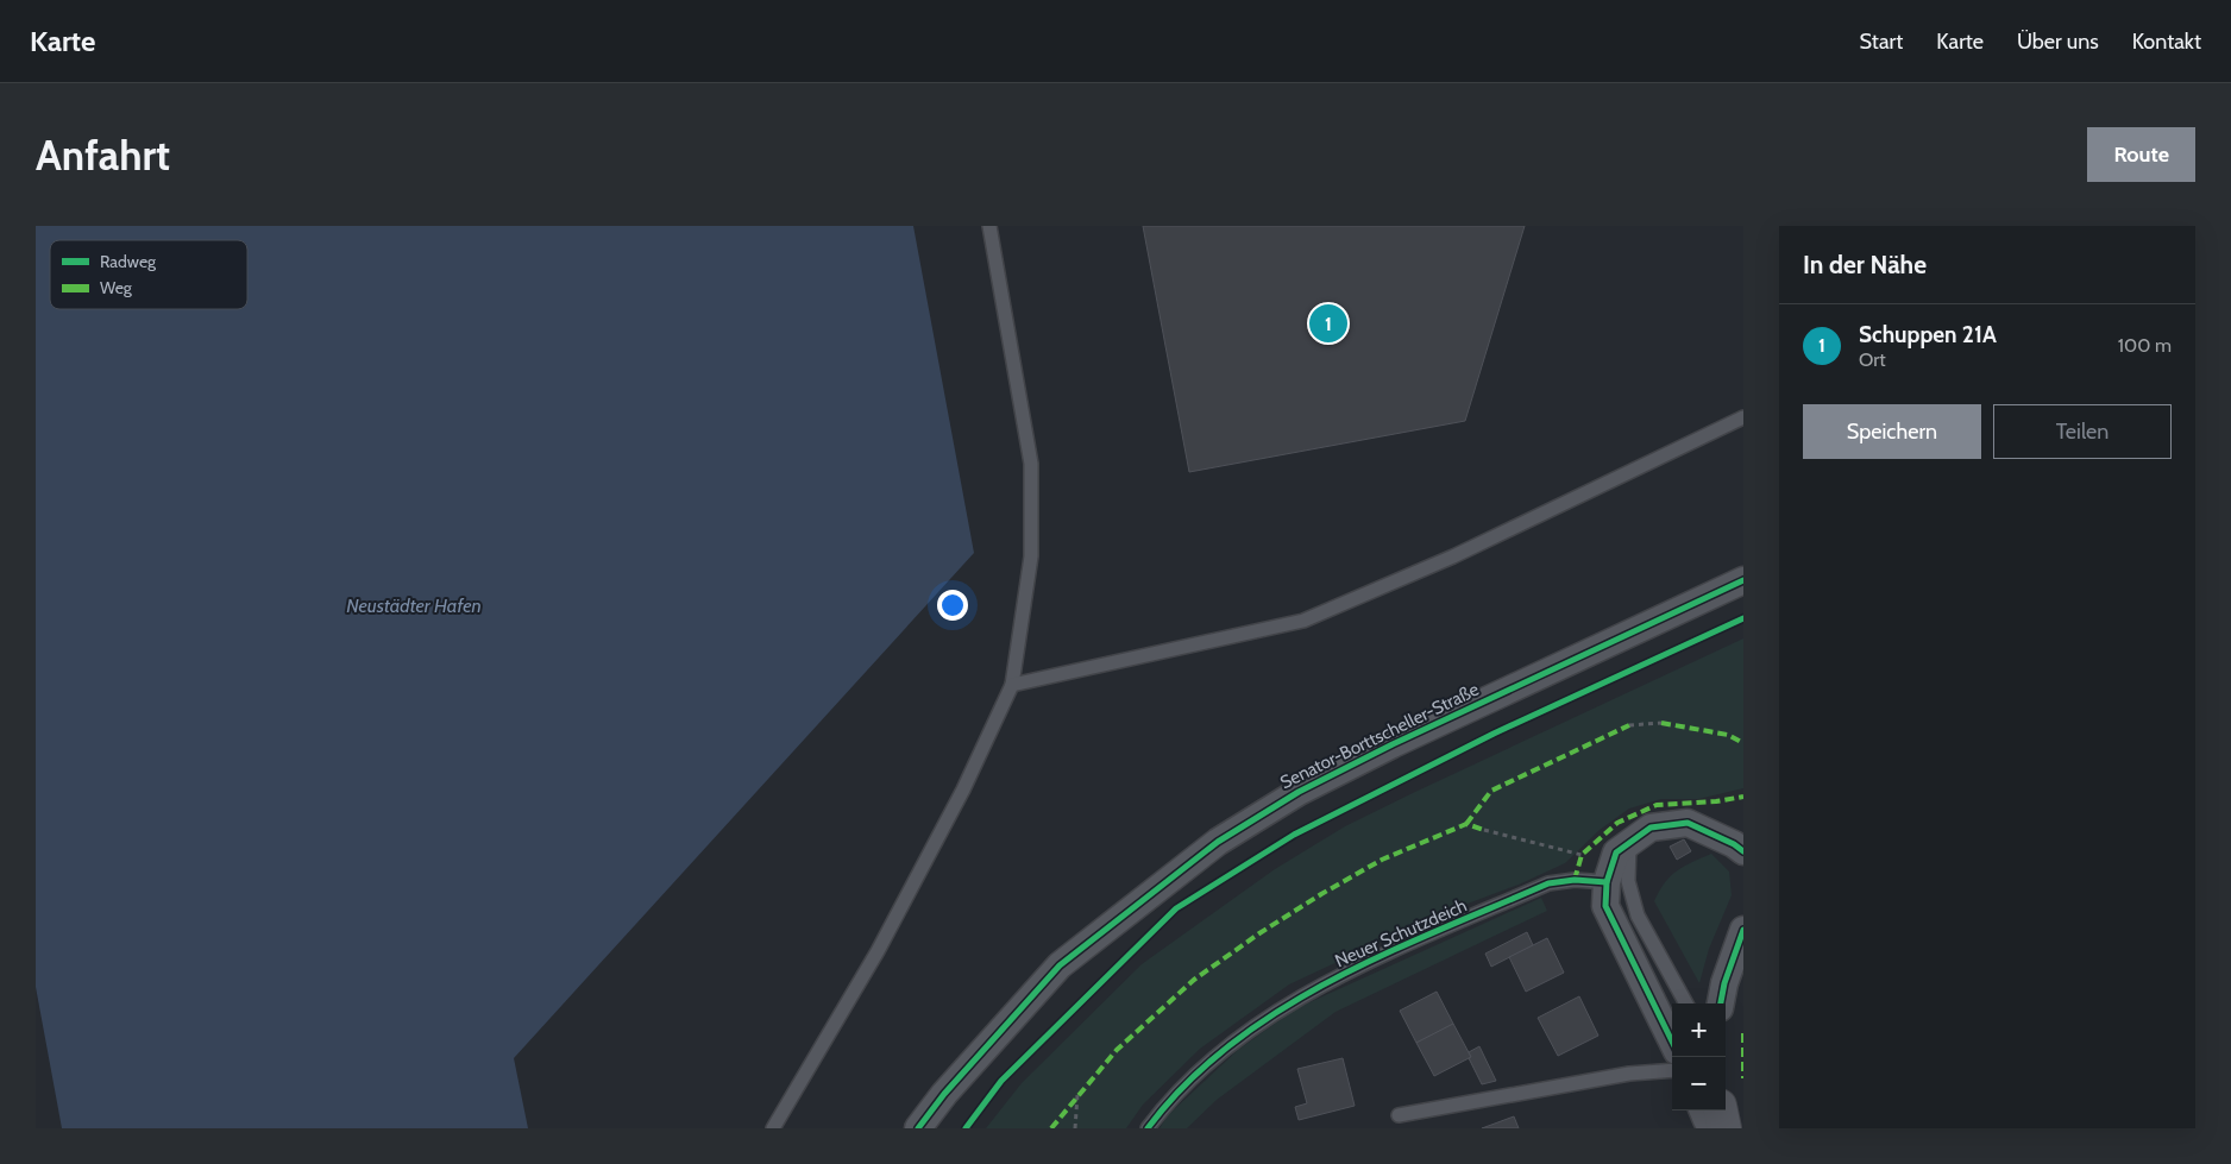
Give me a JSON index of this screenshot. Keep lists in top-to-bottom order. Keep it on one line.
{"streets":{"street":["Senator-Borttscheller-Straße"],"lane":["Neuer Schutzdeich"]},"water":["Neustädter Hafen"],"legend":["Radweg","Weg"],"page":{"header":"Karte","nav":["Start","Karte","Über uns","Kontakt"],"buttons":["Route",["Speichern","Teilen"]],"title":"Anfahrt","heading":"In der Nähe","pins":"1","list":[{"mark":"1","name":"Schuppen 21A","note":"Ort","value":"100 m"}],"map_buttons":["+","−"]}}
